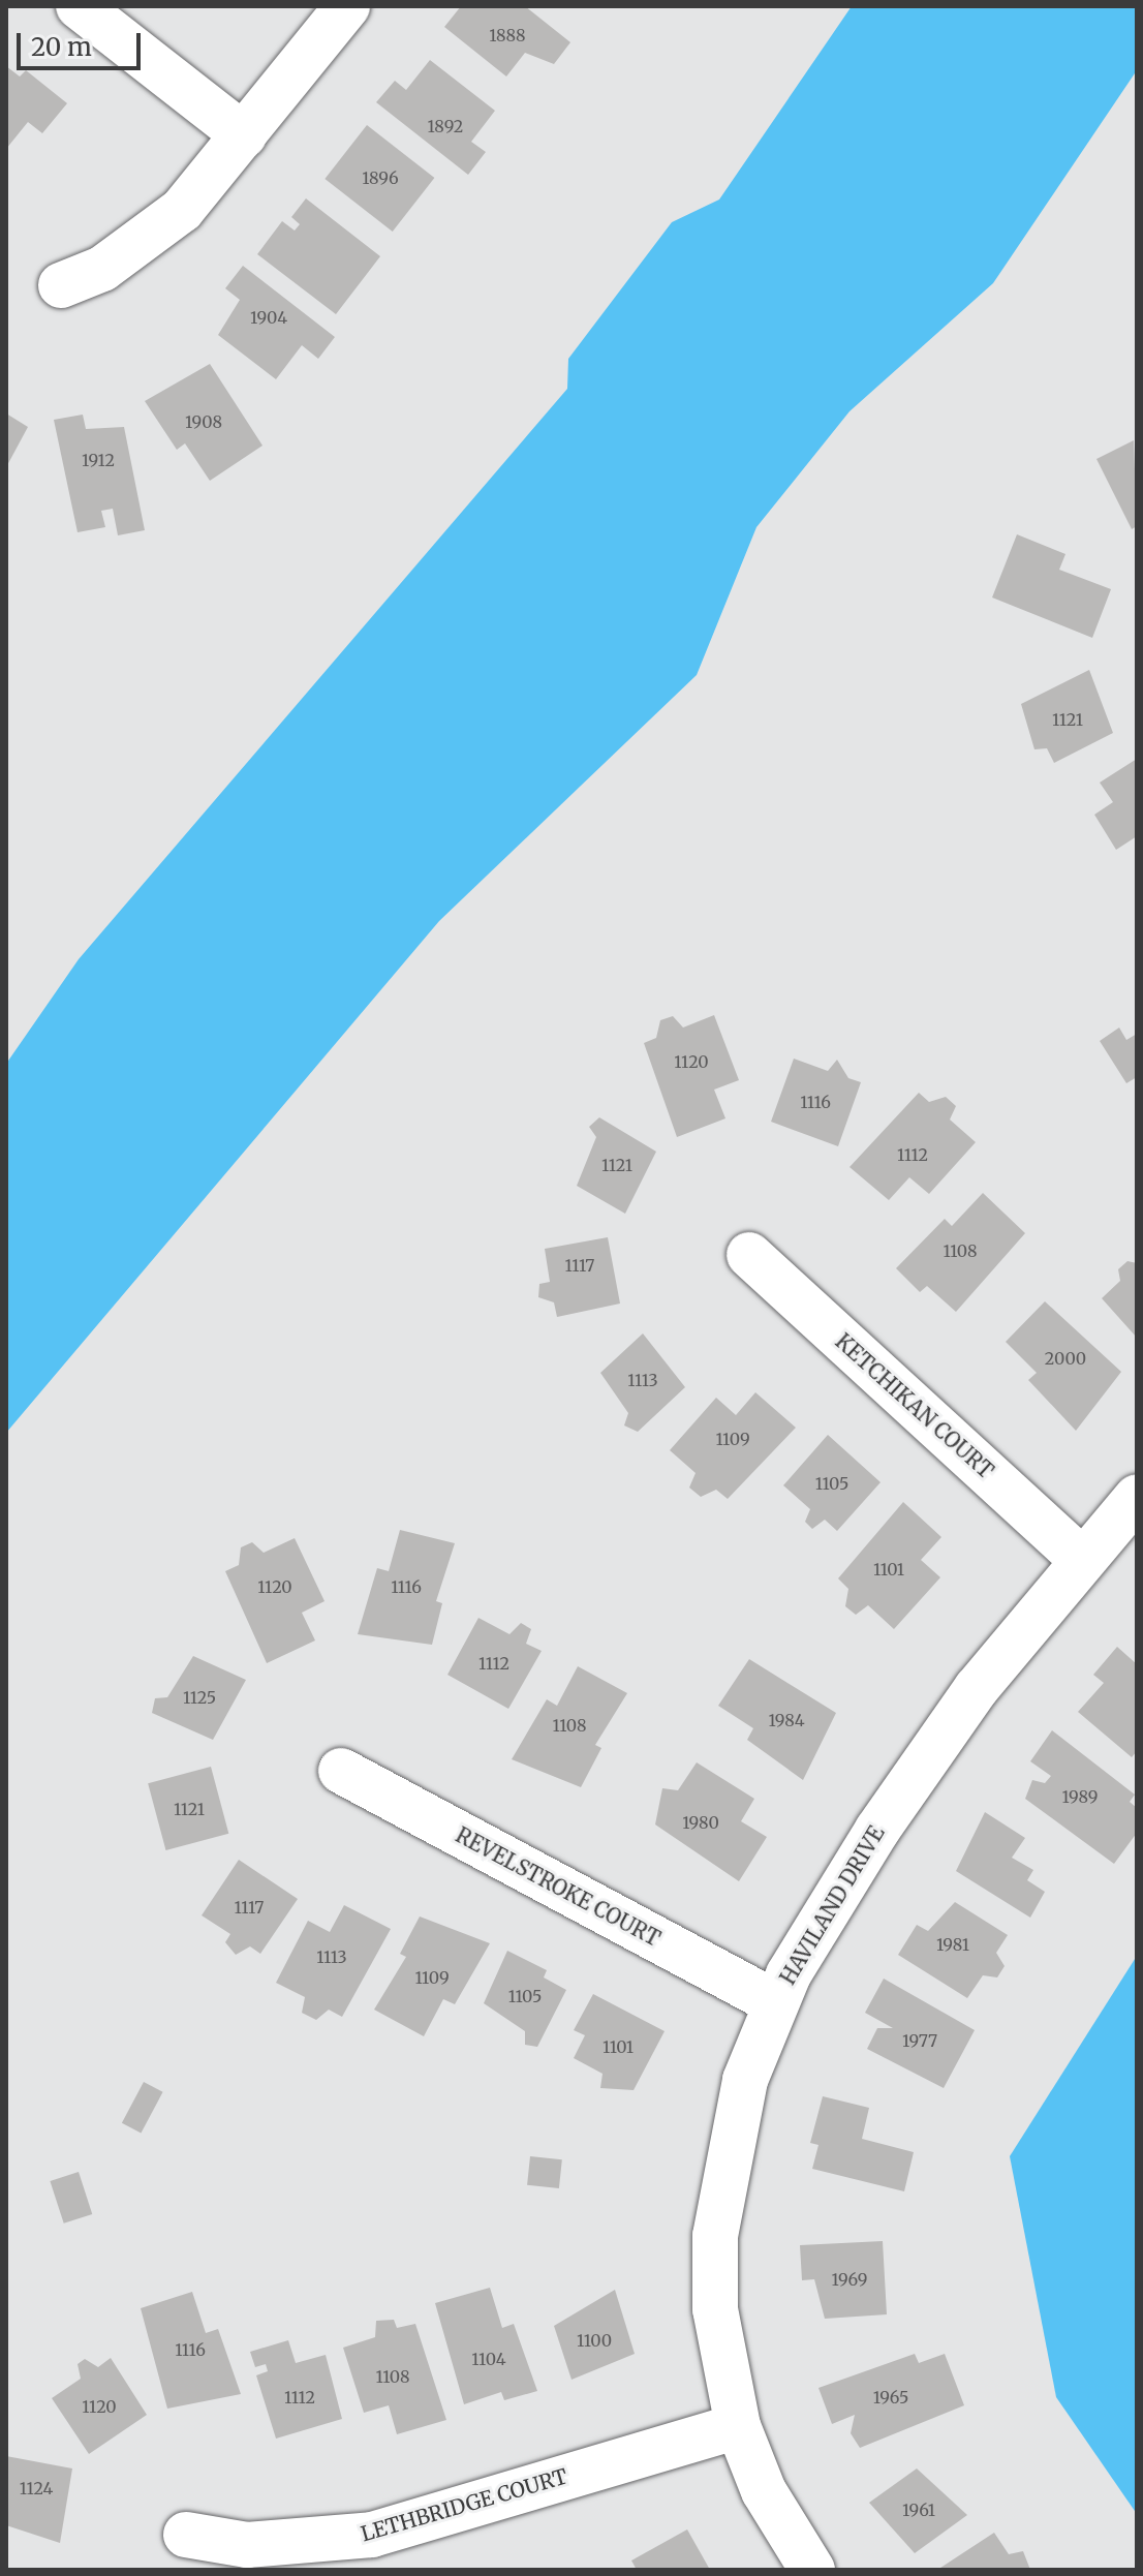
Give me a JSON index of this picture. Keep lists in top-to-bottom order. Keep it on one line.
{"streets":{"street":["KETCHIKAN COURT","REVELSTROKE COURT","HAVILAND DRIVE","LETHBRIDGE COURT"]},"crossings":[["KETCHIKAN COURT","HAVILAND DRIVE"],["REVELSTROKE COURT","HAVILAND DRIVE"],["HAVILAND DRIVE","LETHBRIDGE COURT"]],"house_numbers":["1888","1892","1896","1904","1908","1912","1121","1120","1116","1112","1121","1108","1117","2000","1113","1109","1105","1101","1120","1116","1112","1125","1984","1108","1989","1121","1980","1117","1981","1113","1109","1105","1977","1101","1969","1100","1116","1104","1108","1112","1965","1120","1124","1961"],"scale_bar":"20 m"}
